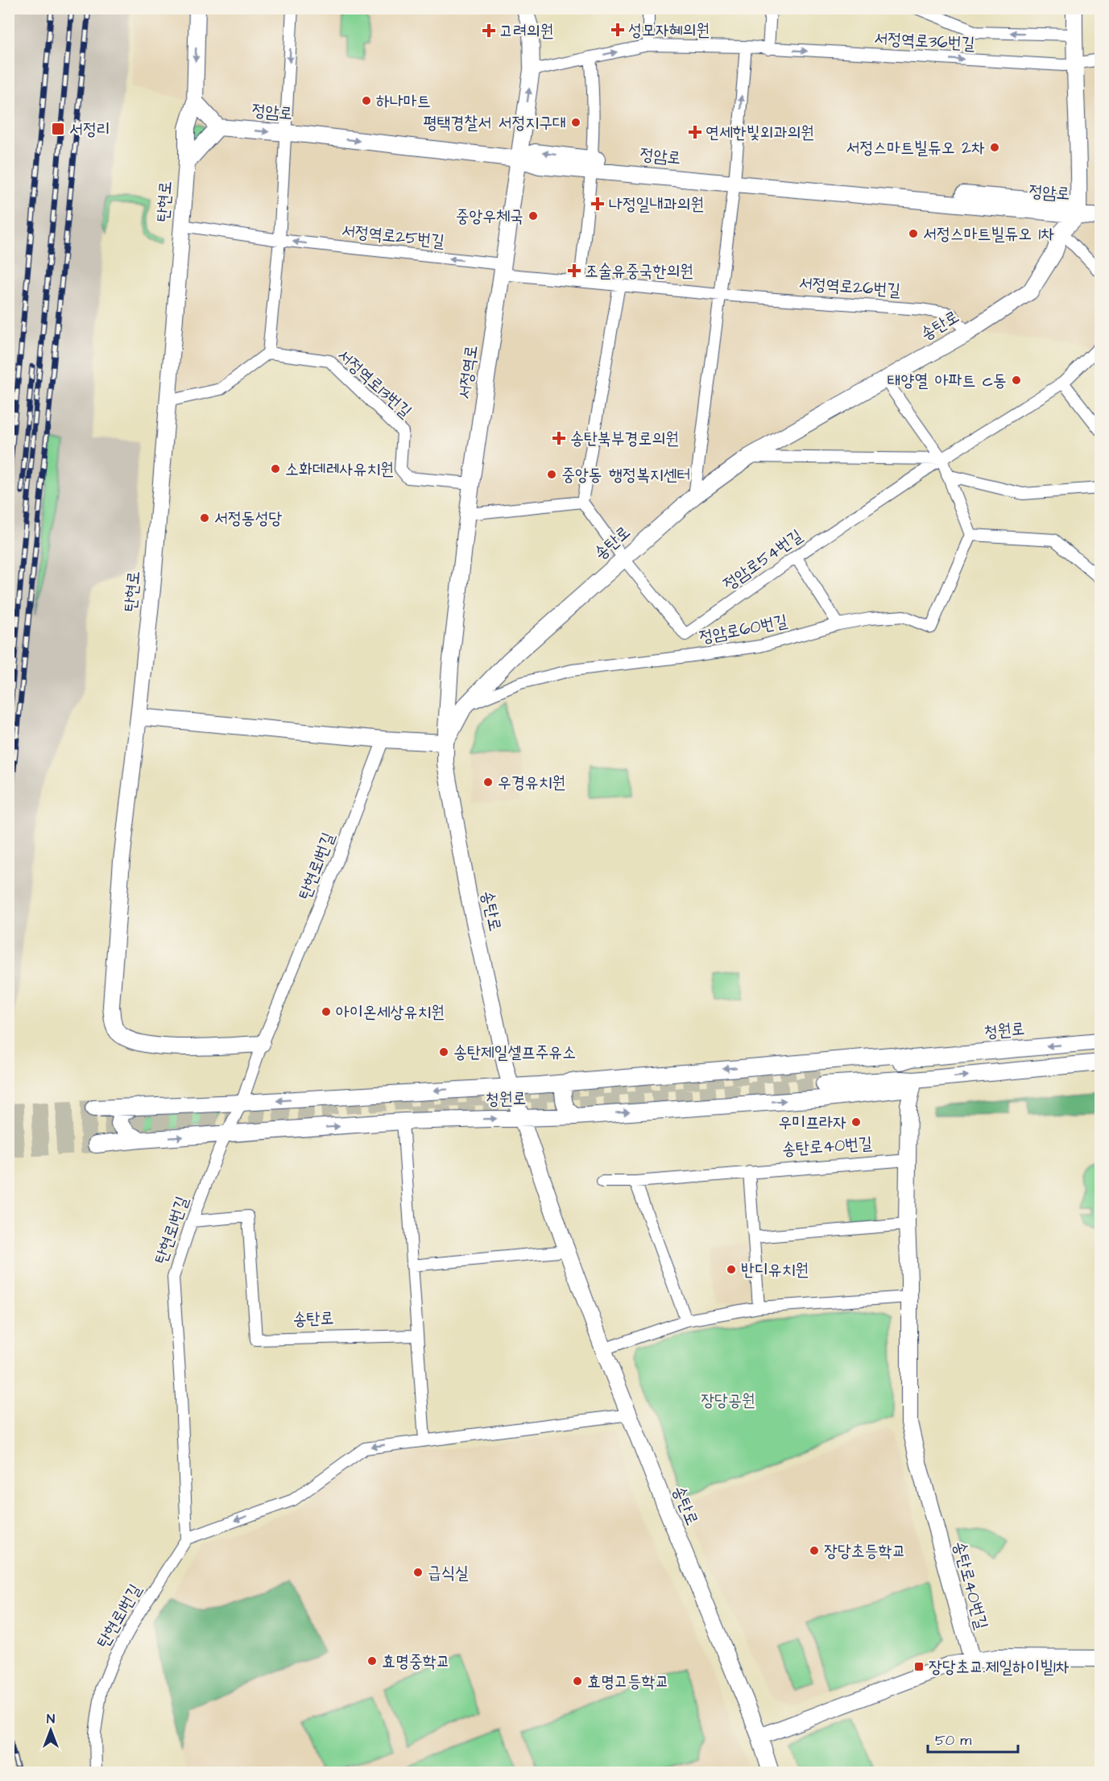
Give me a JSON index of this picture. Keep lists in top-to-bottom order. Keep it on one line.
{"streets":{"street":["서정역로36번길","정암로","탄현로","서정역로25번길","서정역로26번길","송탄로","서정역로","서정역로13번길","정암로54번길","정암로60번길","탄현로1번길","청원로","송탄로40번길"]},"crossings":[["서정역로36번길","서정역로"],["정암로","탄현로"],["정암로","송탄로"],["정암로","서정역로"],["탄현로","서정역로25번길"],["탄현로","탄현로1번길"],["서정역로25번길","서정역로26번길"],["서정역로25번길","서정역로"],["서정역로26번길","송탄로"],["서정역로26번길","서정역로"],["송탄로","서정역로"],["송탄로","정암로54번길"],["송탄로","정암로60번길"],["송탄로","탄현로1번길"],["송탄로","청원로"],["서정역로","서정역로13번길"],["탄현로1번길","청원로"],["청원로","송탄로40번길"]],"one_way":["서정역로25번길"],"parks":["장당공원"],"places":{"health":["성모자혜의원","고려의원","연세한빛외과의원","나정일내과의원","조술유중국한의원","송탄북부경로의원"],"other":["하나마트","평택경찰서 서정지구대","서정스마트빌듀오 2차","중앙우체국","서정스마트빌듀오 1차","태양열 아파트 c동","소화데레사유치원","중앙동 행정복지센터","서정동성당","우경유치원","아이온세상유치원","송탄제일셀프주유소","우미프라자","반디유치원","장당초등학교","급식실","효명중학교","효명고등학교"],"transit":["서정리","장당초교.제일하이빌1차"]},"scale_bar":"50 m","north":"top"}
